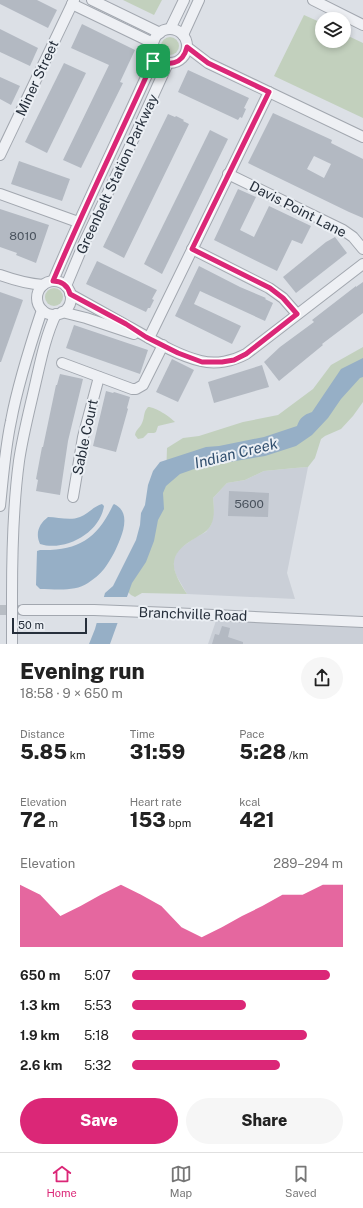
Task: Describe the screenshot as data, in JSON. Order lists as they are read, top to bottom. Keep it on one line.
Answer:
{"streets":{"street":["Miner Street","Greenbelt Station Parkway","Davis Point Lane","Sable Court","Branchville Road"]},"water":["Indian Creek"],"house_numbers":["8010","5600"],"scale_bar":"50 m","page":{"scale":"50 m","heading":["Evening run","18:58 · 9 × 650 m"],"stats":[["Distance","5.85 km"],["Time","31:59"],["Pace","5:28 /km"],["Elevation","72 m"],["Heart rate","153 bpm"],["kcal","421"]],"chart":["Elevation","289–294 m"],"list":[{"name":"650 m","note":"5:07"},{"name":"1.3 km","note":"5:53"},{"name":"1.9 km","note":"5:18"},{"name":"2.6 km","note":"5:32"}],"buttons":["Save","Share"],"tabs":["Home","Map","Saved"]}}
